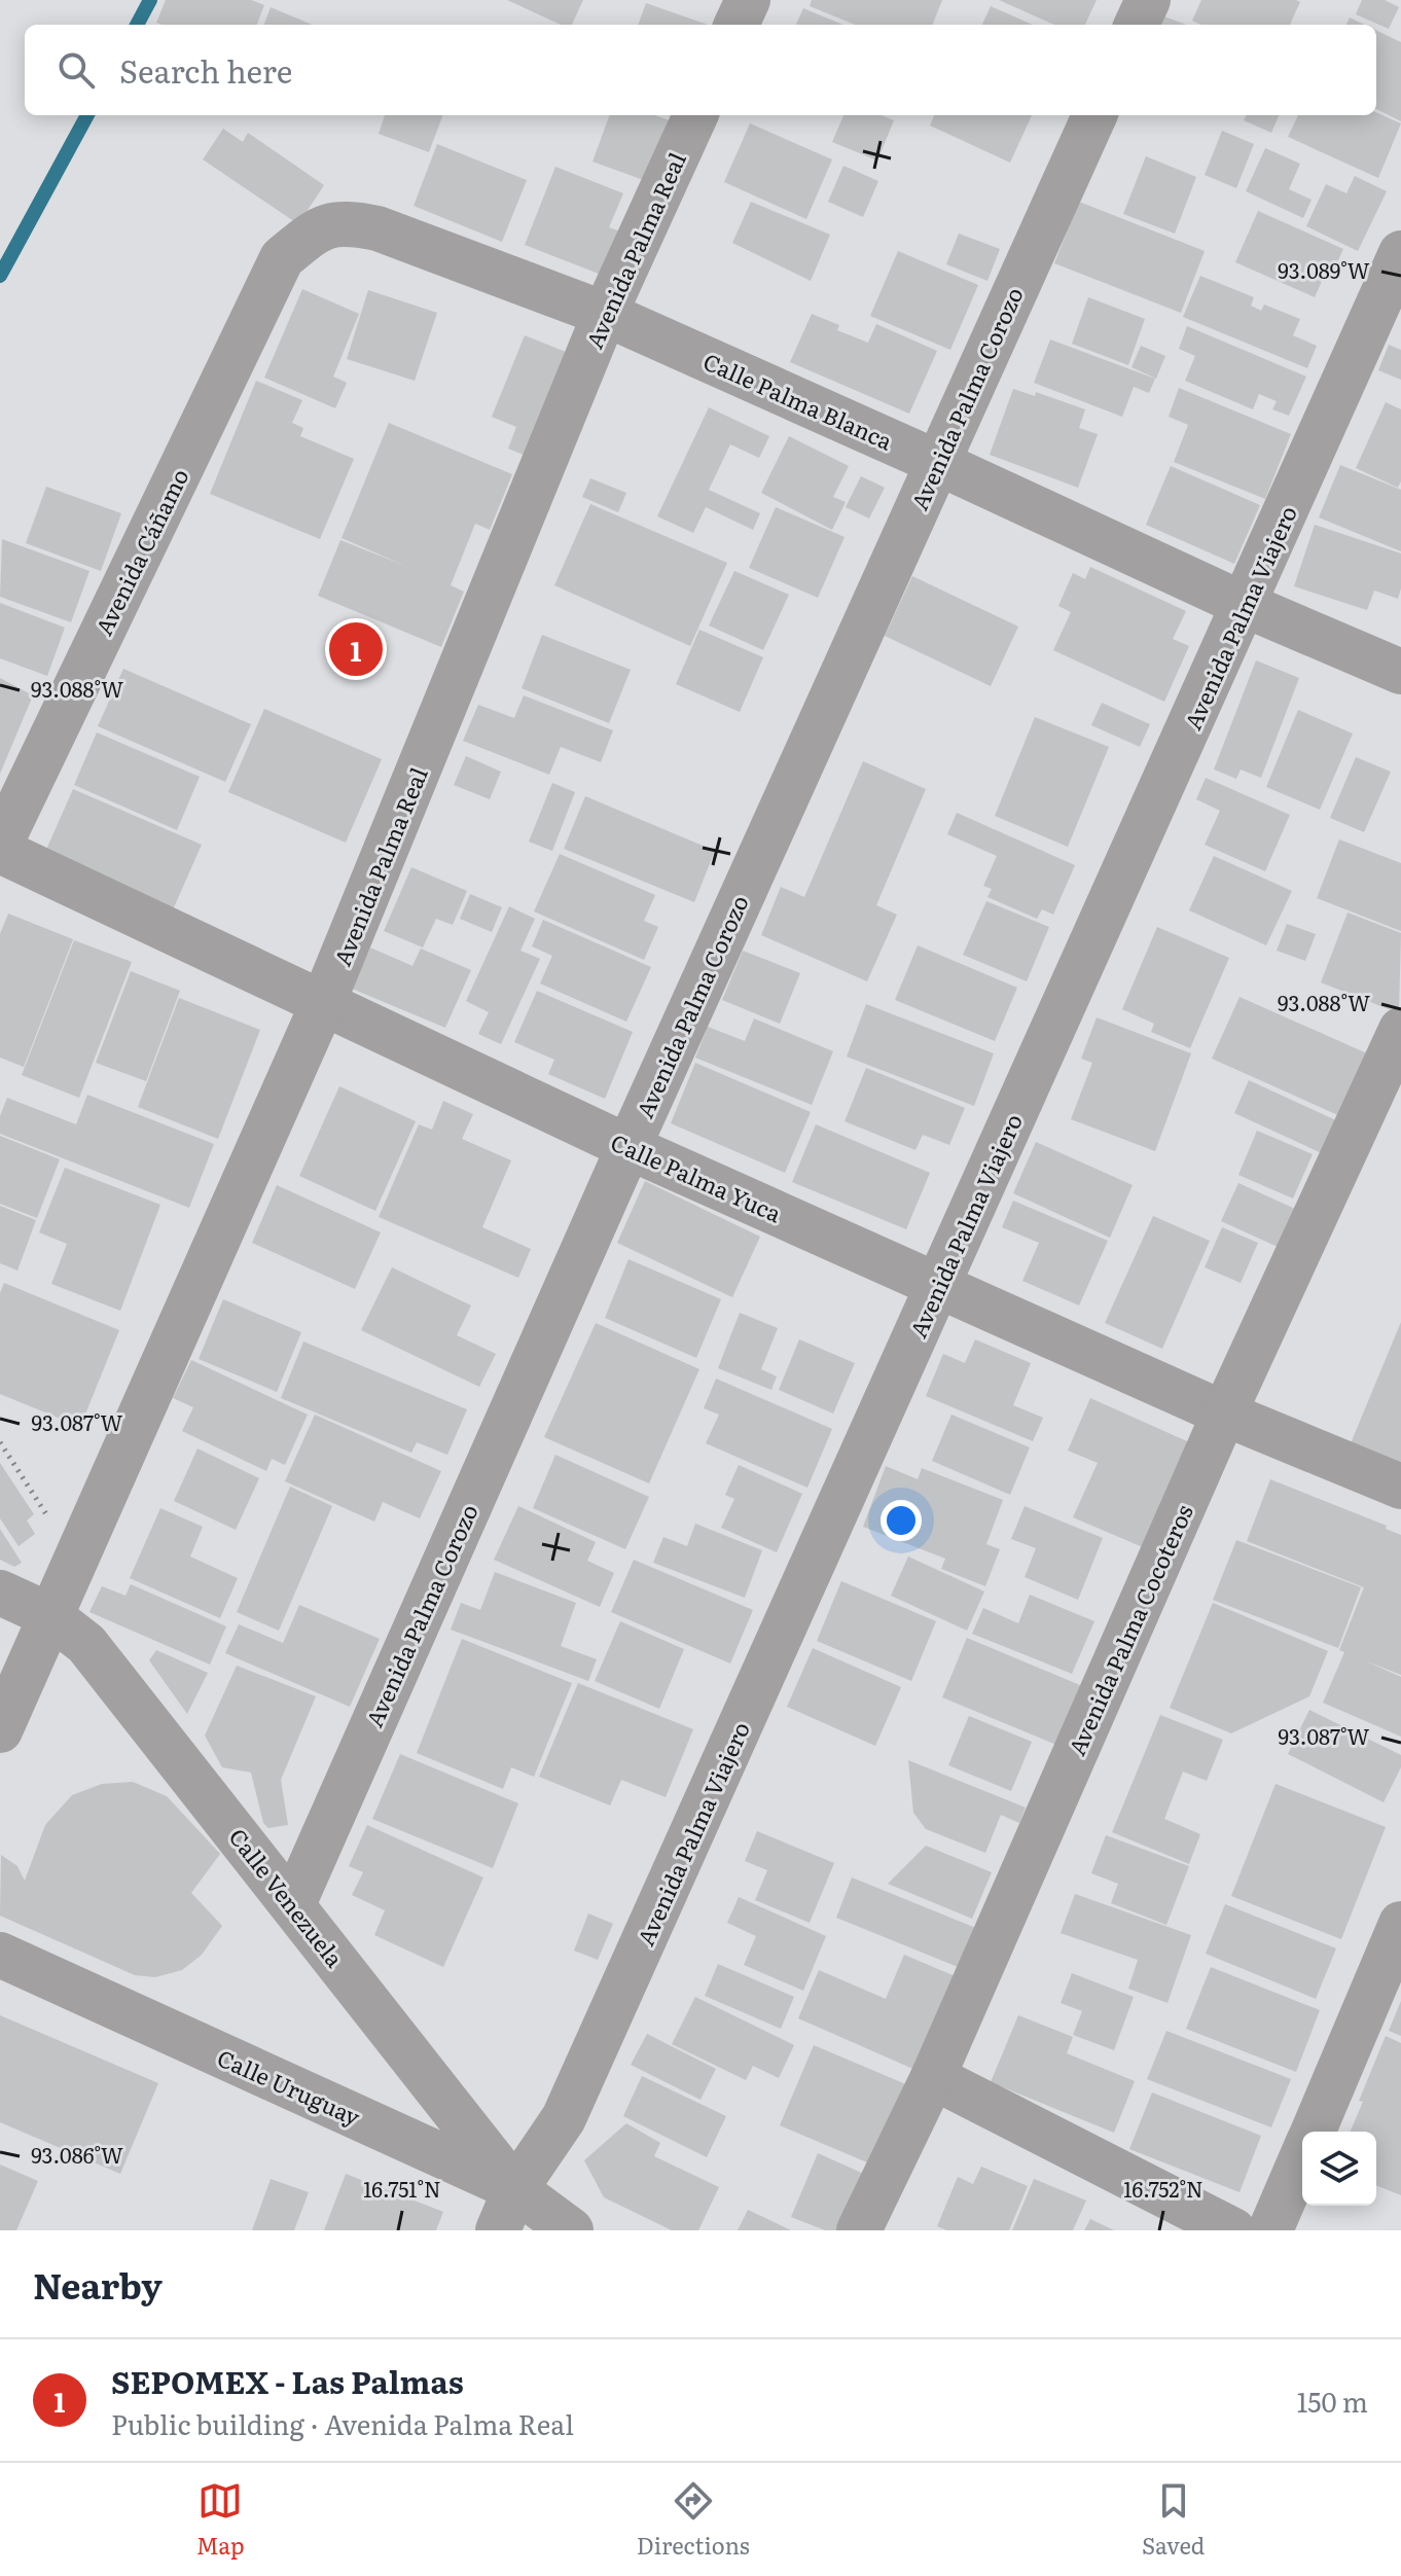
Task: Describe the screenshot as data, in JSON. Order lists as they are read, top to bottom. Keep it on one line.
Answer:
{"streets":{"street":["Avenida Palma Real","Avenida Palma Corozo","Calle Palma Blanca","Avenida Cáñamo","Avenida Palma Viajero","Calle Palma Yuca","Avenida Palma Cocoteros","Calle Venezuela","Calle Uruguay"]},"crossings":[["Avenida Palma Real","Calle Palma Blanca"],["Avenida Palma Real","Calle Palma Yuca"],["Avenida Palma Real","Calle Venezuela"],["Avenida Palma Corozo","Calle Palma Blanca"],["Avenida Palma Corozo","Calle Palma Yuca"],["Avenida Palma Corozo","Calle Venezuela"],["Calle Palma Blanca","Avenida Cáñamo"],["Calle Palma Blanca","Avenida Palma Viajero"],["Avenida Cáñamo","Calle Palma Yuca"],["Avenida Palma Viajero","Calle Palma Yuca"],["Avenida Palma Viajero","Calle Venezuela"],["Avenida Palma Viajero","Calle Uruguay"],["Calle Palma Yuca","Avenida Palma Cocoteros"],["Calle Venezuela","Calle Uruguay"]],"page":{"search":"Search here","pins":"1","heading":"Nearby","list":[{"mark":"1","name":"SEPOMEX - Las Palmas","note":"Public building · Avenida Palma Real","value":"150 m"}],"nav":["Map","Directions","Saved"]},"coordinates":["93.089°W","93.088°W","93.087°W","93.086°W","16.751°N","16.752°N"]}
